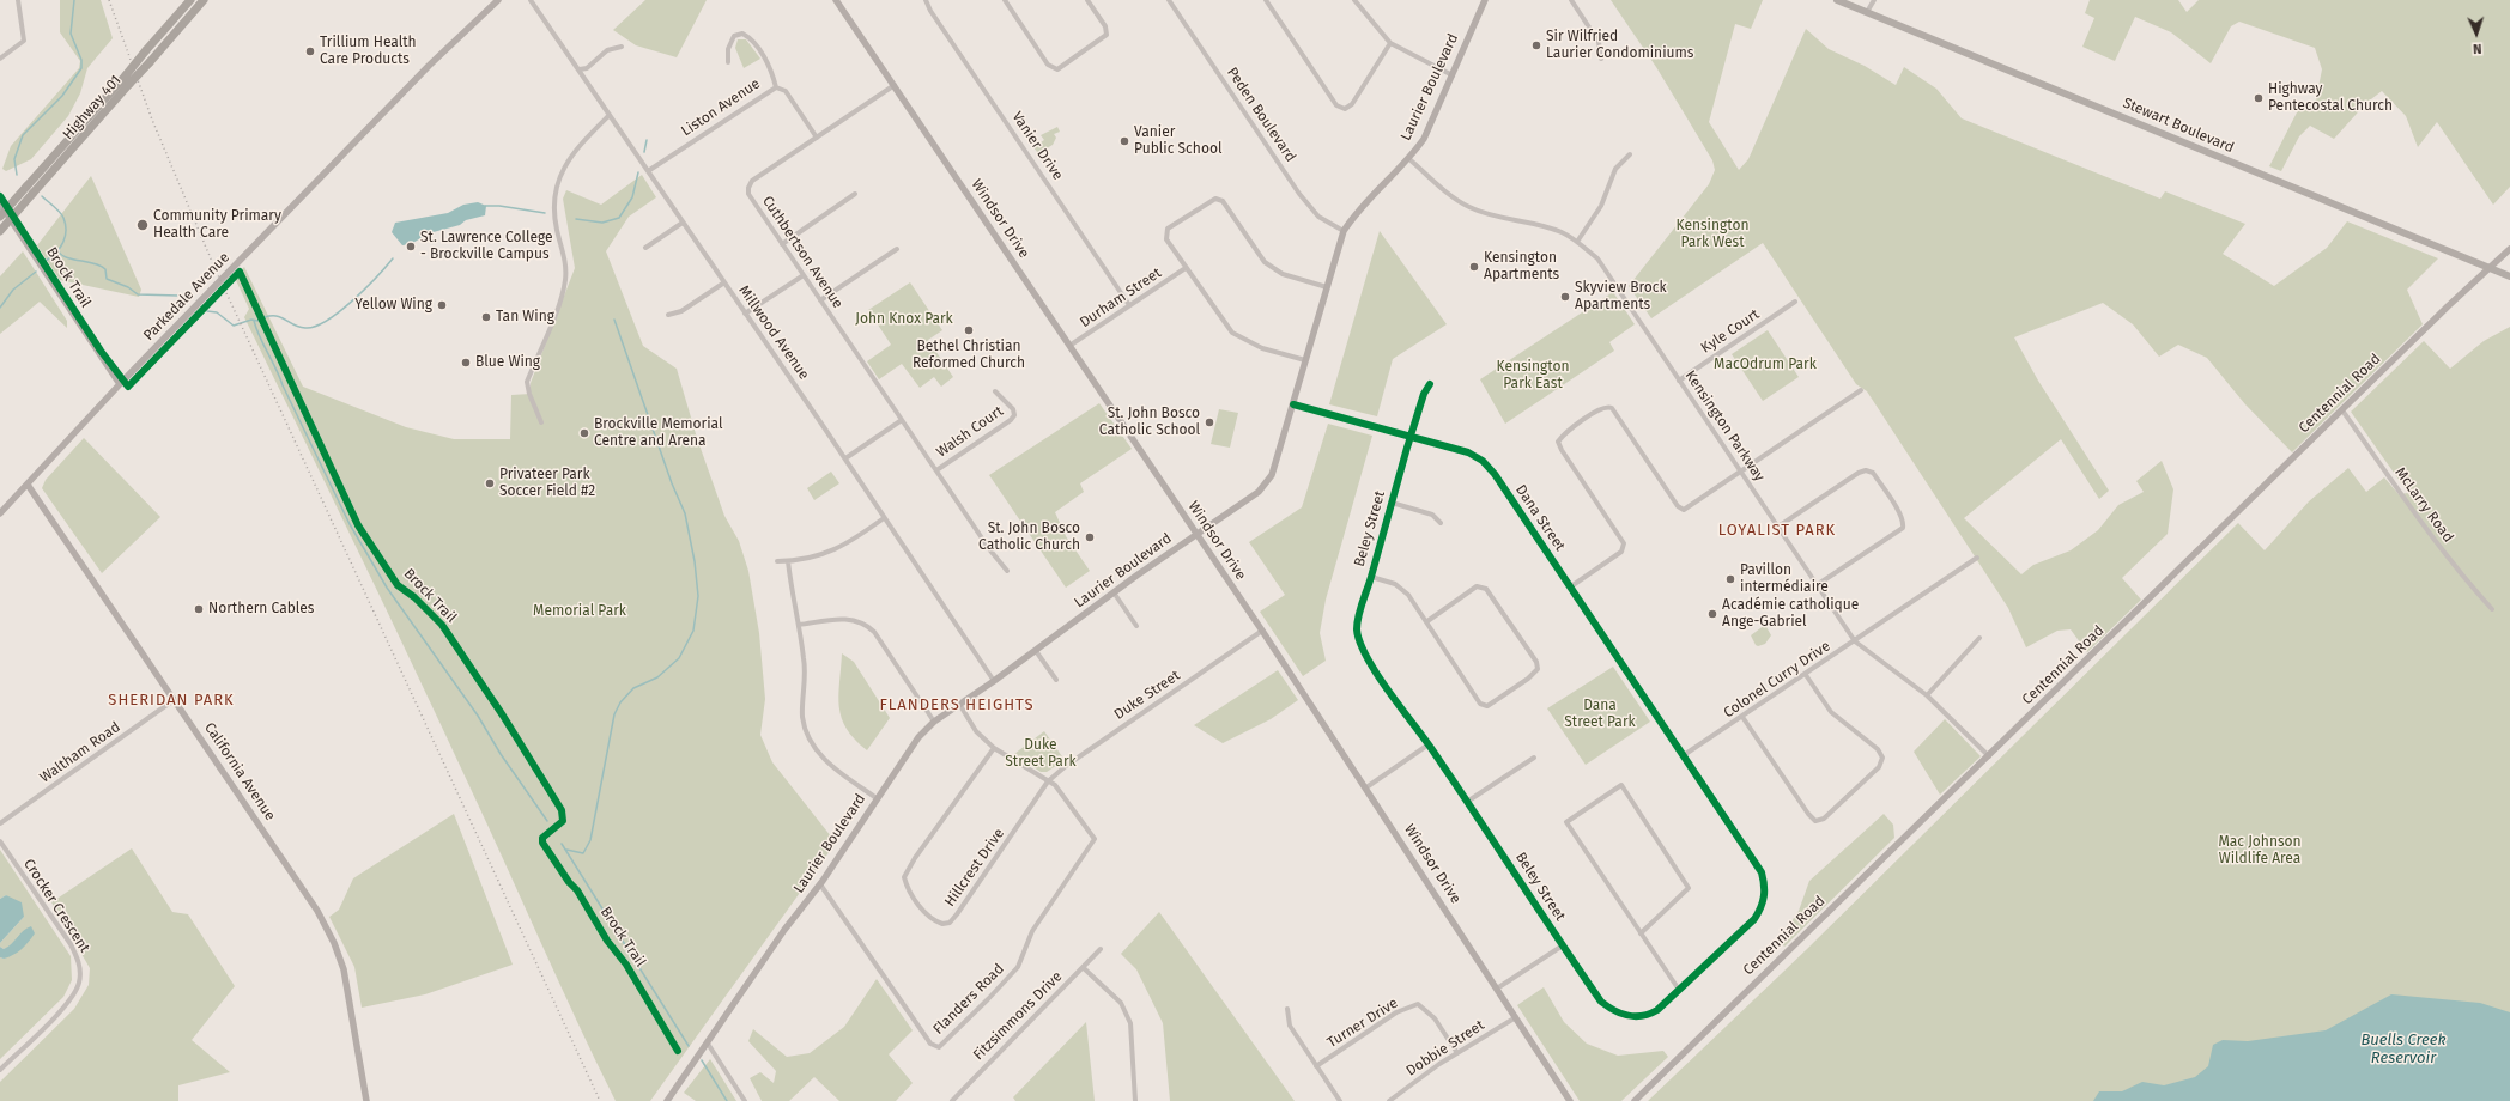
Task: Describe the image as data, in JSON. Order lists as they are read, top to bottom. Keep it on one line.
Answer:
{"streets":{"highway":["Highway 401"],"main road":["Stewart Boulevard"],"street":["Laurier Boulevard","Liston Avenue","Peden Boulevard","Vanier Drive","Windsor Drive","Cuthbertson Avenue","Parkedale Avenue","Durham Street","Kyle Court","Millwood Avenue","Centennial Road","Kensington Parkway","Walsh Court","McLarry Road","Dana Street","Beley Street","Colonel Curry Drive","Duke Street","Waltham Road","California Avenue","Hillcrest Drive","Crocker Crescent","Flanders Road","Fitzsimmons Drive","Turner Drive","Dobbie Street"],"cycle path":["Brock Trail"]},"crossings":[["Laurier Boulevard","Peden Boulevard"],["Laurier Boulevard","Windsor Drive"],["Laurier Boulevard","Millwood Avenue"],["Laurier Boulevard","Kensington Parkway"],["Laurier Boulevard","Dana Street"],["Laurier Boulevard","Flanders Road"],["Liston Avenue","Cuthbertson Avenue"],["Liston Avenue","Millwood Avenue"],["Stewart Boulevard","Centennial Road"],["Vanier Drive","Durham Street"],["Windsor Drive","Cuthbertson Avenue"],["Windsor Drive","Durham Street"],["Windsor Drive","Duke Street"],["Windsor Drive","Dobbie Street"],["Cuthbertson Avenue","Walsh Court"],["Parkedale Avenue","California Avenue"],["Kyle Court","Kensington Parkway"],["Centennial Road","Kensington Parkway"],["Centennial Road","McLarry Road"],["Kensington Parkway","Colonel Curry Drive"],["Dana Street","Beley Street"],["Dana Street","Colonel Curry Drive"],["Beley Street","Colonel Curry Drive"],["Duke Street","Hillcrest Drive"],["Duke Street","Flanders Road"],["Waltham Road","California Avenue"],["Hillcrest Drive","Flanders Road"],["Turner Drive","Dobbie Street"]],"districts":["LOYALIST PARK","SHERIDAN PARK","FLANDERS HEIGHTS"],"water":["Buells Creek Reservoir"],"parks":["Kensington Park West","John Knox Park","MacOdrum Park","Kensington Park East","Memorial Park","Dana Street Park","Duke Street Park","Mac Johnson Wildlife Area"],"places":["Sir Wilfried Laurier Condominiums","Trillium Health Care Products","Highway Pentecostal Church","Vanier Public School","Community Primary Health Care","St. Lawrence College - Brockville Campus","Kensington Apartments","Skyview Brock Apartments","Yellow Wing","Tan Wing","Bethel Christian Reformed Church","Blue Wing","St. John Bosco Catholic School","Brockville Memorial Centre and Arena","Privateer Park Soccer Field #2","St. John Bosco Catholic Church","Pavillon intermédiaire","Northern Cables","Académie catholique Ange-Gabriel"],"north":"bottom"}
